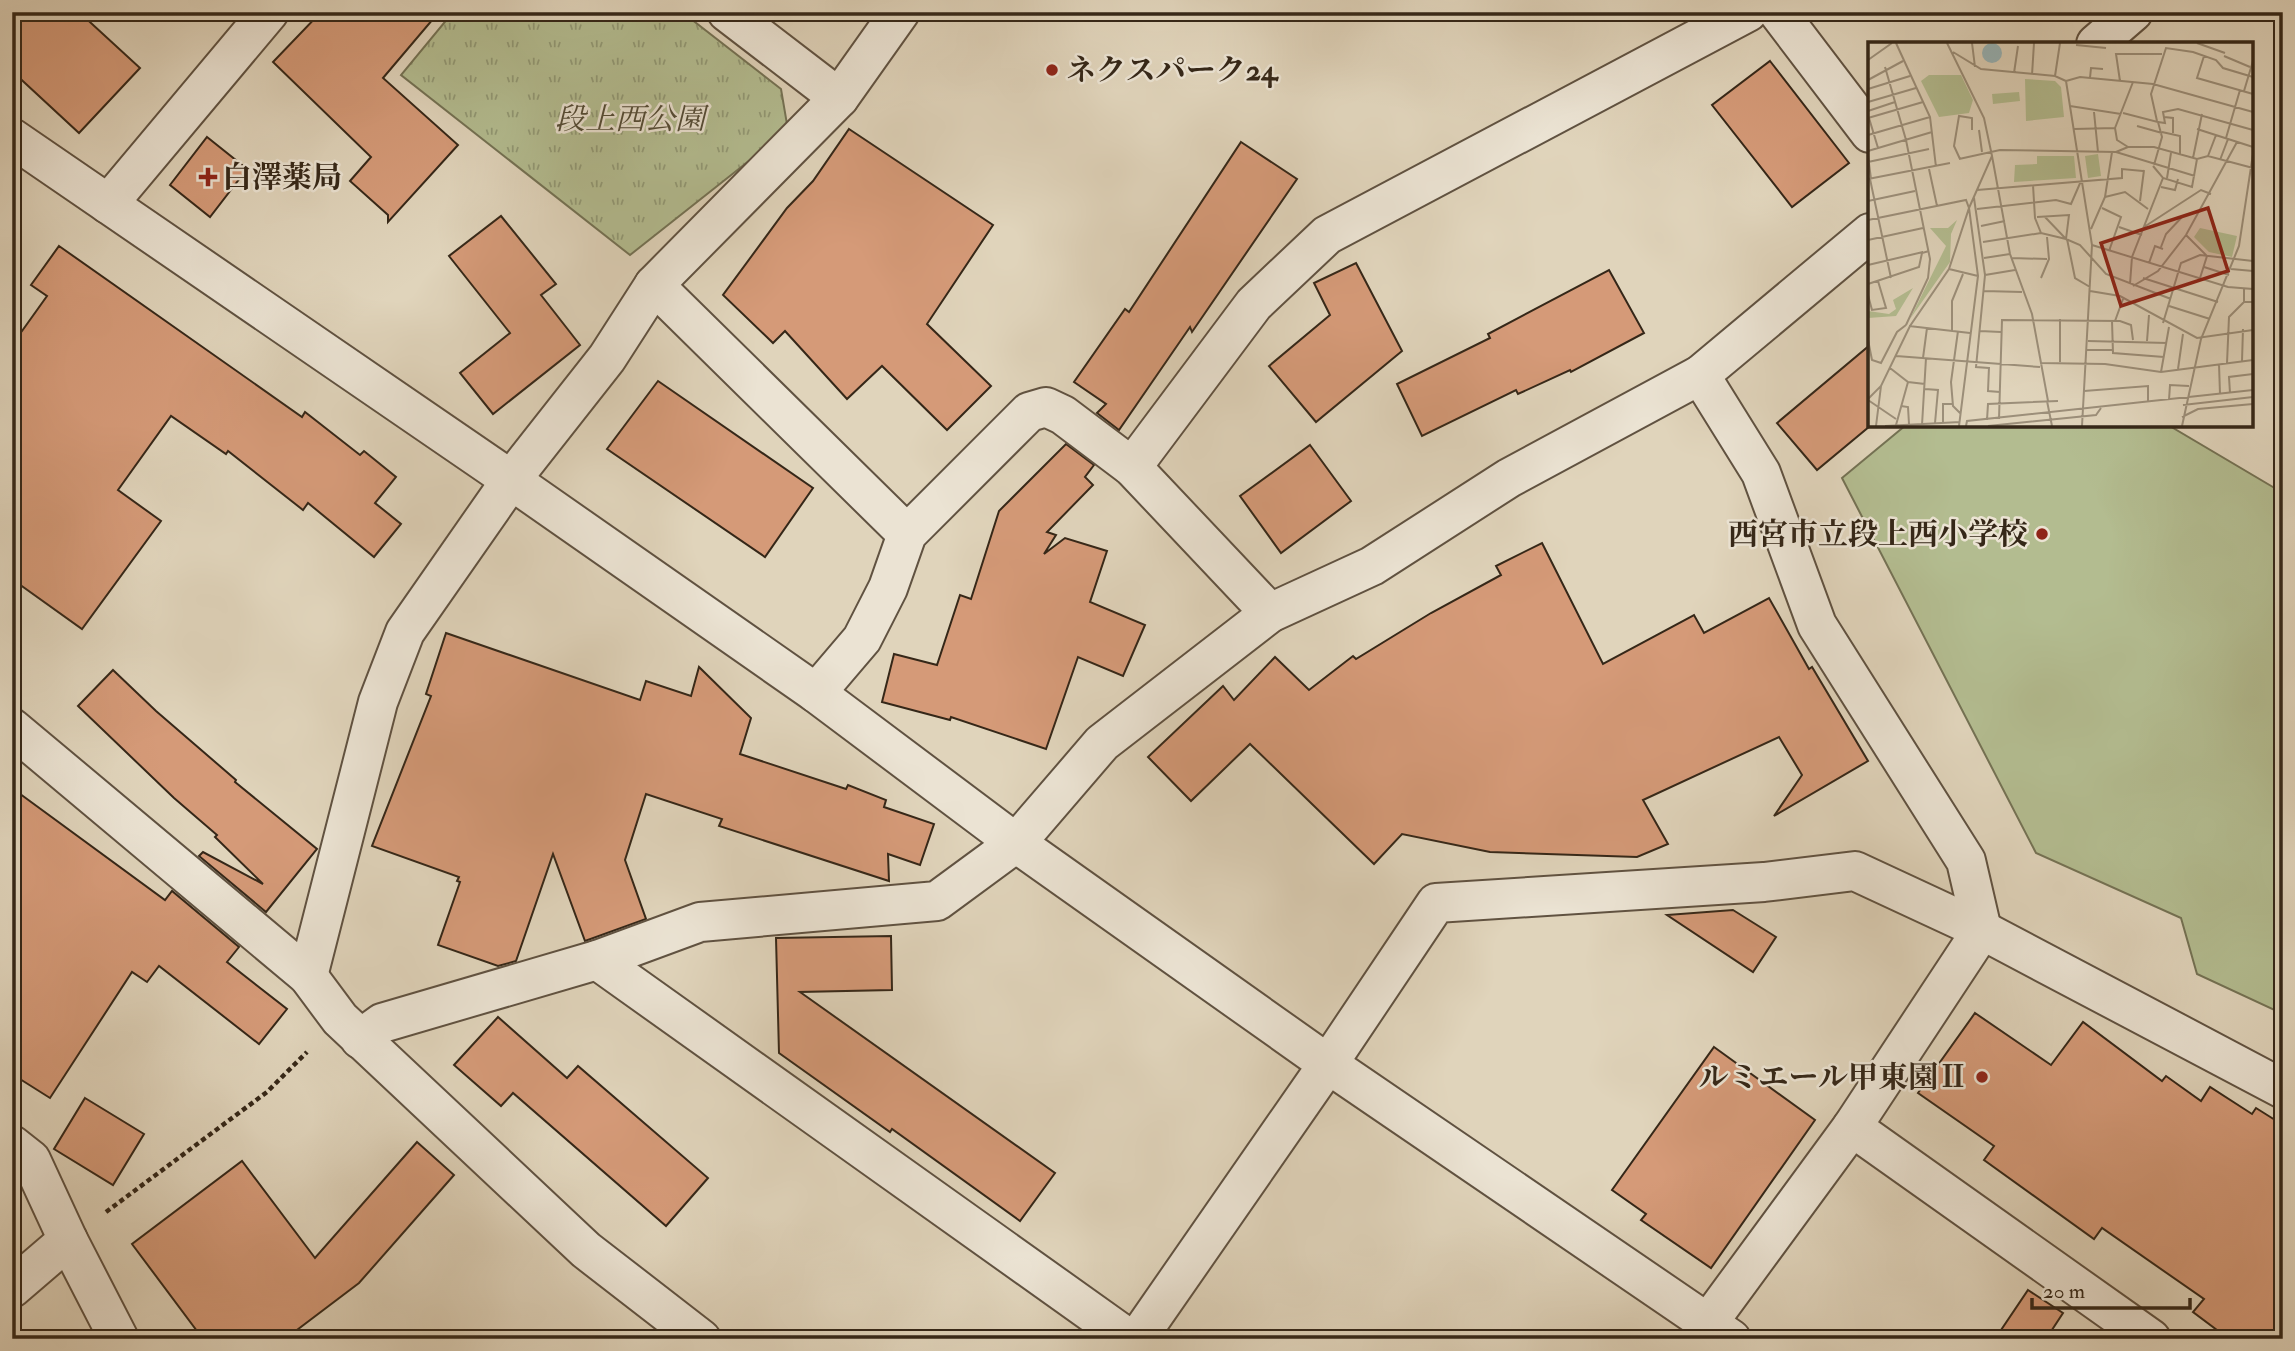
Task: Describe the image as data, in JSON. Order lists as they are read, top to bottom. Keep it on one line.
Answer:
{"parks":["段上西公園"],"places":{"other":["ネクスパーク24","西宮市立段上西小学校","ルミエール甲東園Ⅱ"],"health":["白澤薬局"]},"scale_bar":"20 m"}
